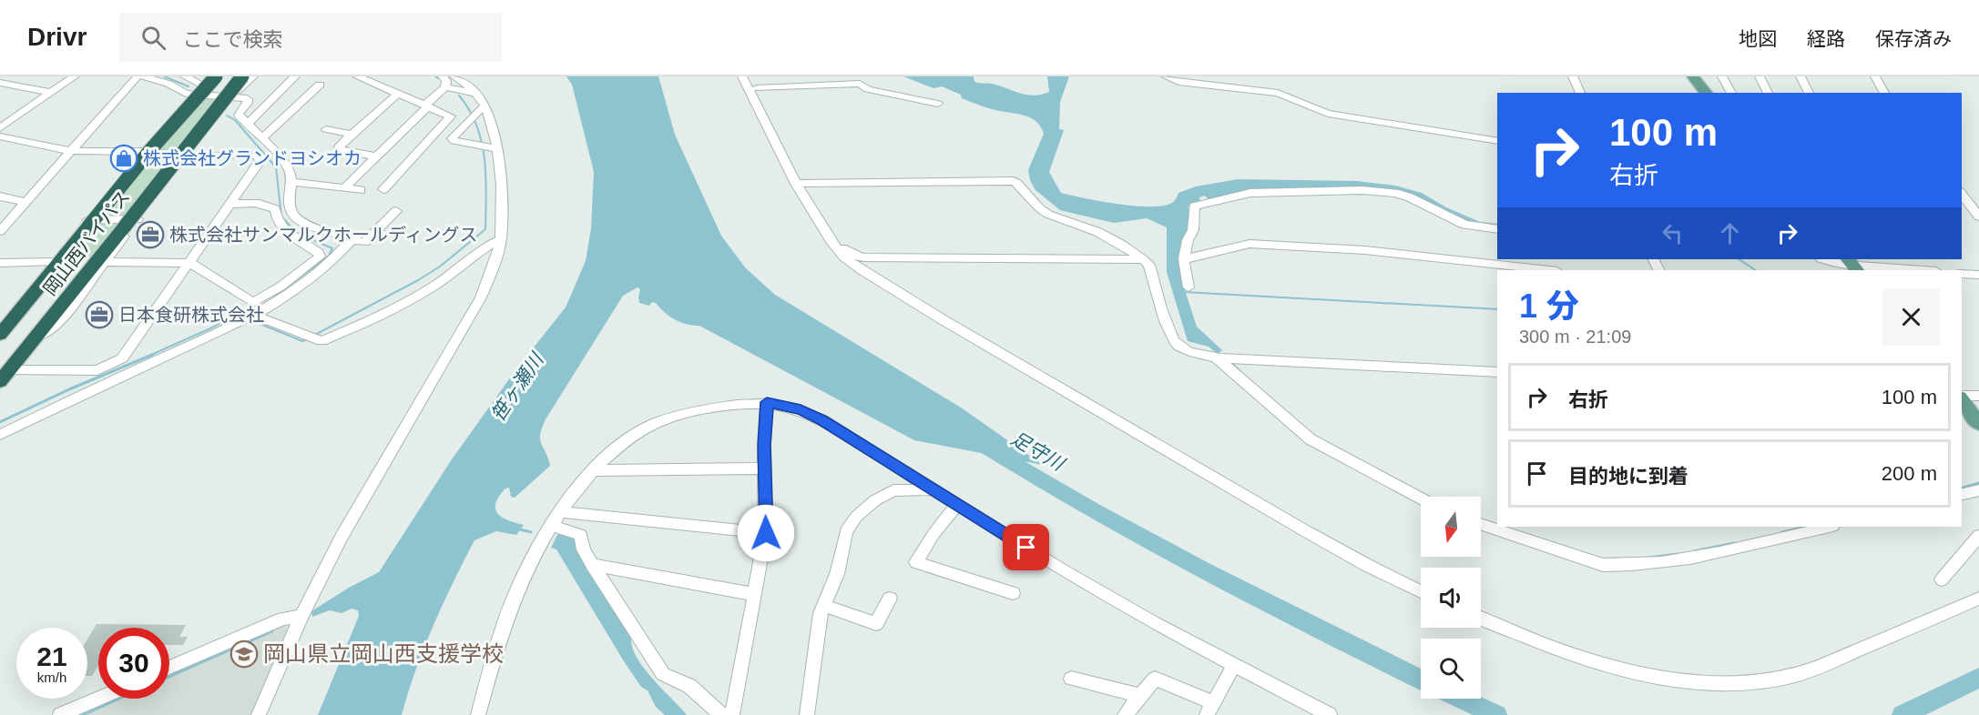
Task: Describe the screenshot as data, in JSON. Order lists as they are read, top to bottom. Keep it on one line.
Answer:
{"streets":{"highway":["岡山西バイパス"]},"water":["笹ヶ瀬川","足守川"],"places":{"shop":["株式会社グランドヨシオカ"],"office":["株式会社サンマルクホールディングス","日本食研株式会社"],"school or university":["岡山県立岡山西支援学校"]},"north":"bottom","page":{"header":"Drivr","search":"ここで検索","nav":["地図","経路","保存済み"],"turn":["100 m","右折"],"heading":["1 分","300 m · 21:09"],"list":[{"name":"右折","value":"100 m"},{"name":"目的地に到着","value":"200 m"}],"speed":"21 km/h","limit":"30"}}
